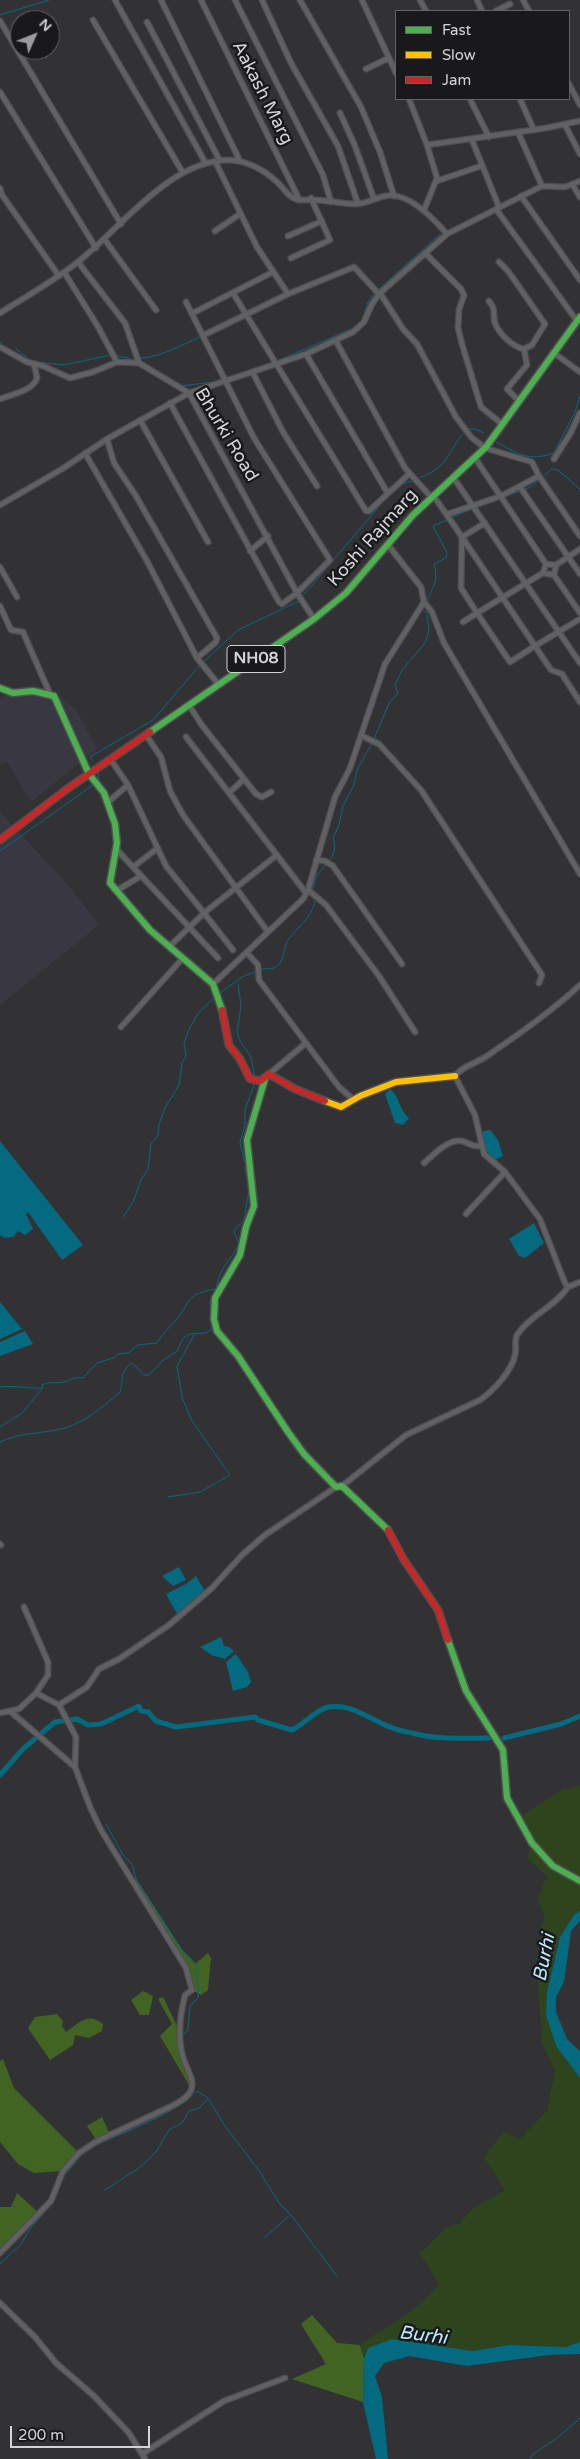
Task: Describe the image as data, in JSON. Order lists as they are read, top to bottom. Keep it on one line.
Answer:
{"streets":{"street":["Aakash Marg","Bhurki Road","Koshi Rajmarg","NH08"]},"crossings":[["Bhurki Road","Koshi Rajmarg"]],"water":["Burhi"],"legend":["Fast","Slow","Jam"],"scale_bar":"200 m","north":"top right"}
